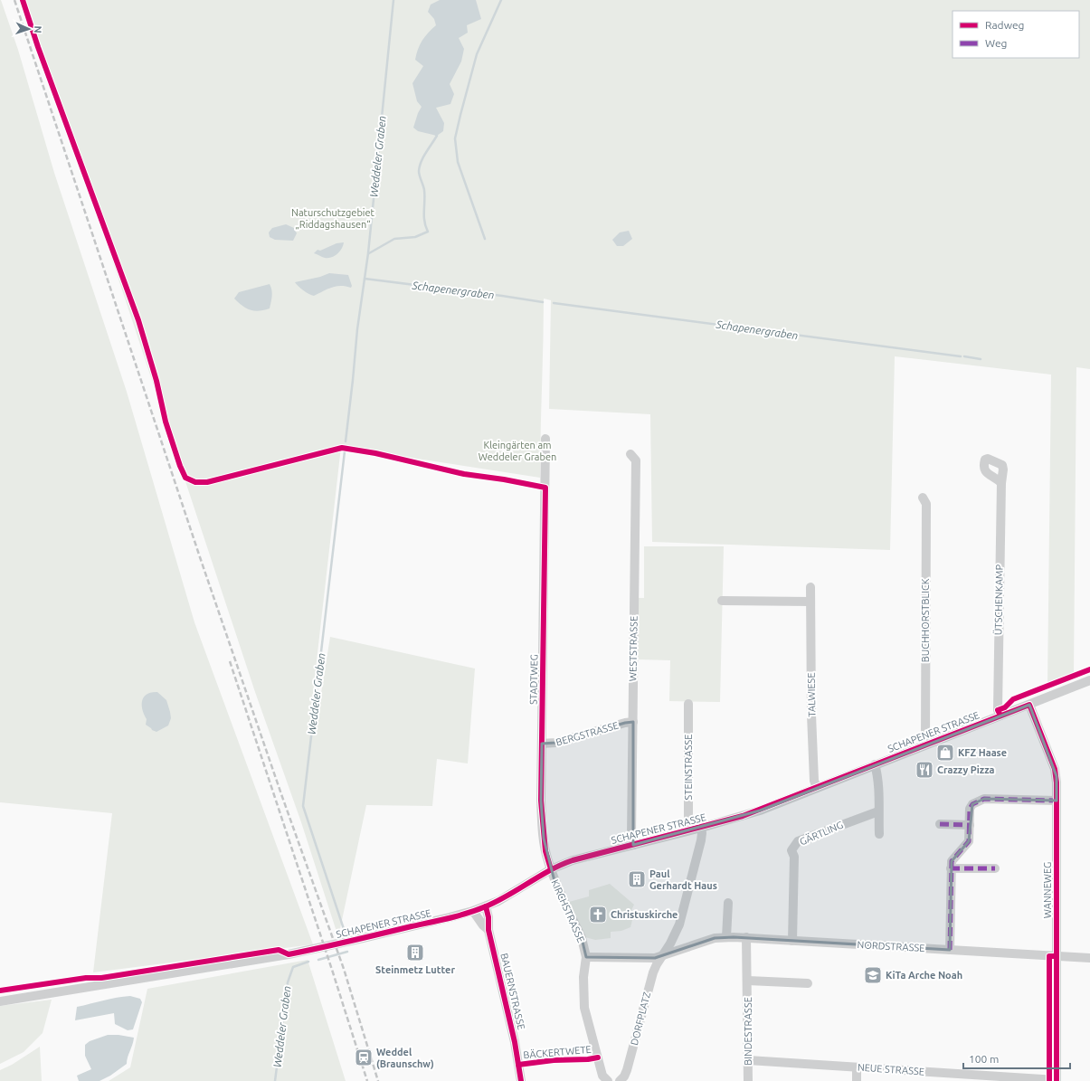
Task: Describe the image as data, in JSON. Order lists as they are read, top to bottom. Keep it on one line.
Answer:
{"streets":{"street":["ÜTSCHENKAMP","BUCHHORSTBLICK","WESTSTRASSE","STADTWEG","TALWIESE","SCHAPENER STRASSE","BERGSTRASSE","STEINSTRASSE","GÄRTLING","WANNEWEG","KIRCHSTRASSE","NORDSTRASSE","BAUERNSTRASSE","DORFPLATZ","BINDESTRASSE","NEUE STRASSE"],"cycle path":["BÄCKERTWETE"]},"crossings":[["ÜTSCHENKAMP","SCHAPENER STRASSE"],["BUCHHORSTBLICK","SCHAPENER STRASSE"],["WESTSTRASSE","SCHAPENER STRASSE"],["WESTSTRASSE","BERGSTRASSE"],["STADTWEG","SCHAPENER STRASSE"],["STADTWEG","BERGSTRASSE"],["STADTWEG","KIRCHSTRASSE"],["TALWIESE","SCHAPENER STRASSE"],["SCHAPENER STRASSE","STEINSTRASSE"],["SCHAPENER STRASSE","WANNEWEG"],["SCHAPENER STRASSE","KIRCHSTRASSE"],["SCHAPENER STRASSE","BAUERNSTRASSE"],["GÄRTLING","NORDSTRASSE"],["WANNEWEG","NORDSTRASSE"],["WANNEWEG","NEUE STRASSE"],["NORDSTRASSE","DORFPLATZ"],["NORDSTRASSE","BINDESTRASSE"],["BINDESTRASSE","NEUE STRASSE"]],"water":["Weddeler Graben","Schapenergraben"],"parks":["Naturschutzgebiet „Riddagshausen“","Kleingärten am Weddeler Graben"],"places":{"shop":["KFZ Haase"],"restaurant":["Crazzy Pizza"],"building":["Paul Gerhardt Haus","Steinmetz Lutter"],"church":["Christuskirche"],"school or university":["KiTa Arche Noah"],"station":["Weddel (Braunschw)"]},"legend":["Radweg","Weg"],"scale_bar":"100 m","north":"right"}
